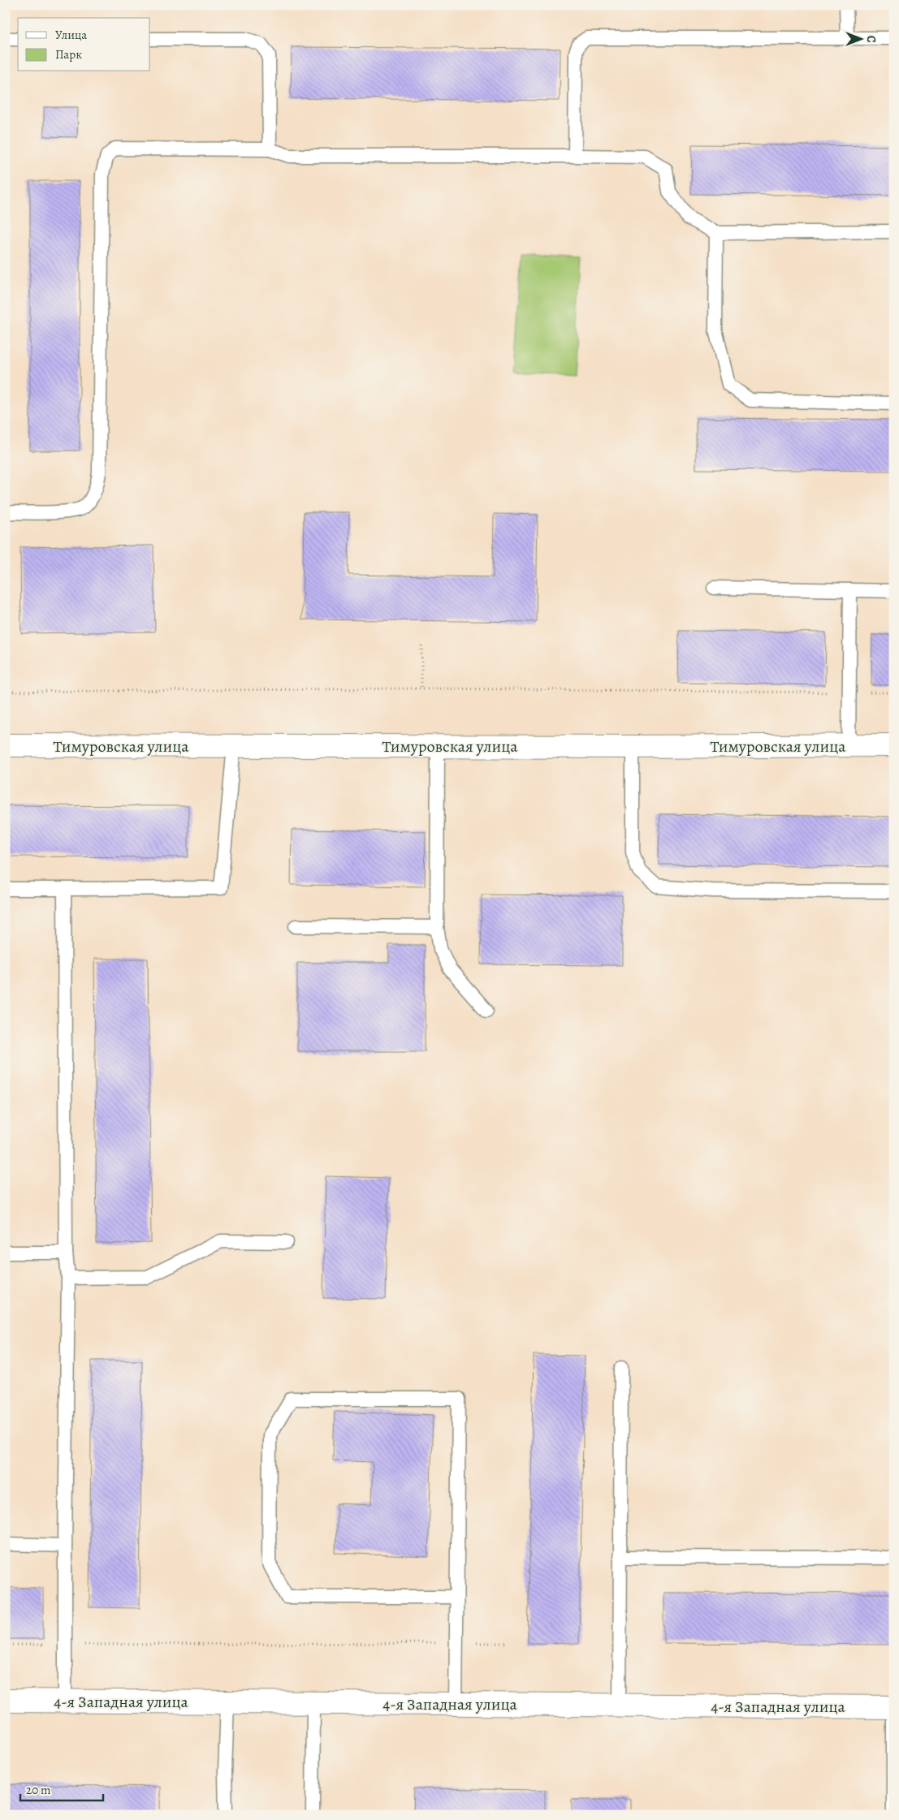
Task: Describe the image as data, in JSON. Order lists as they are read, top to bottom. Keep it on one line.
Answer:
{"streets":{"street":["Тимуровская улица","4-я Западная улица"]},"legend":["Улица","Парк"],"scale_bar":"20 m","north":"right"}
